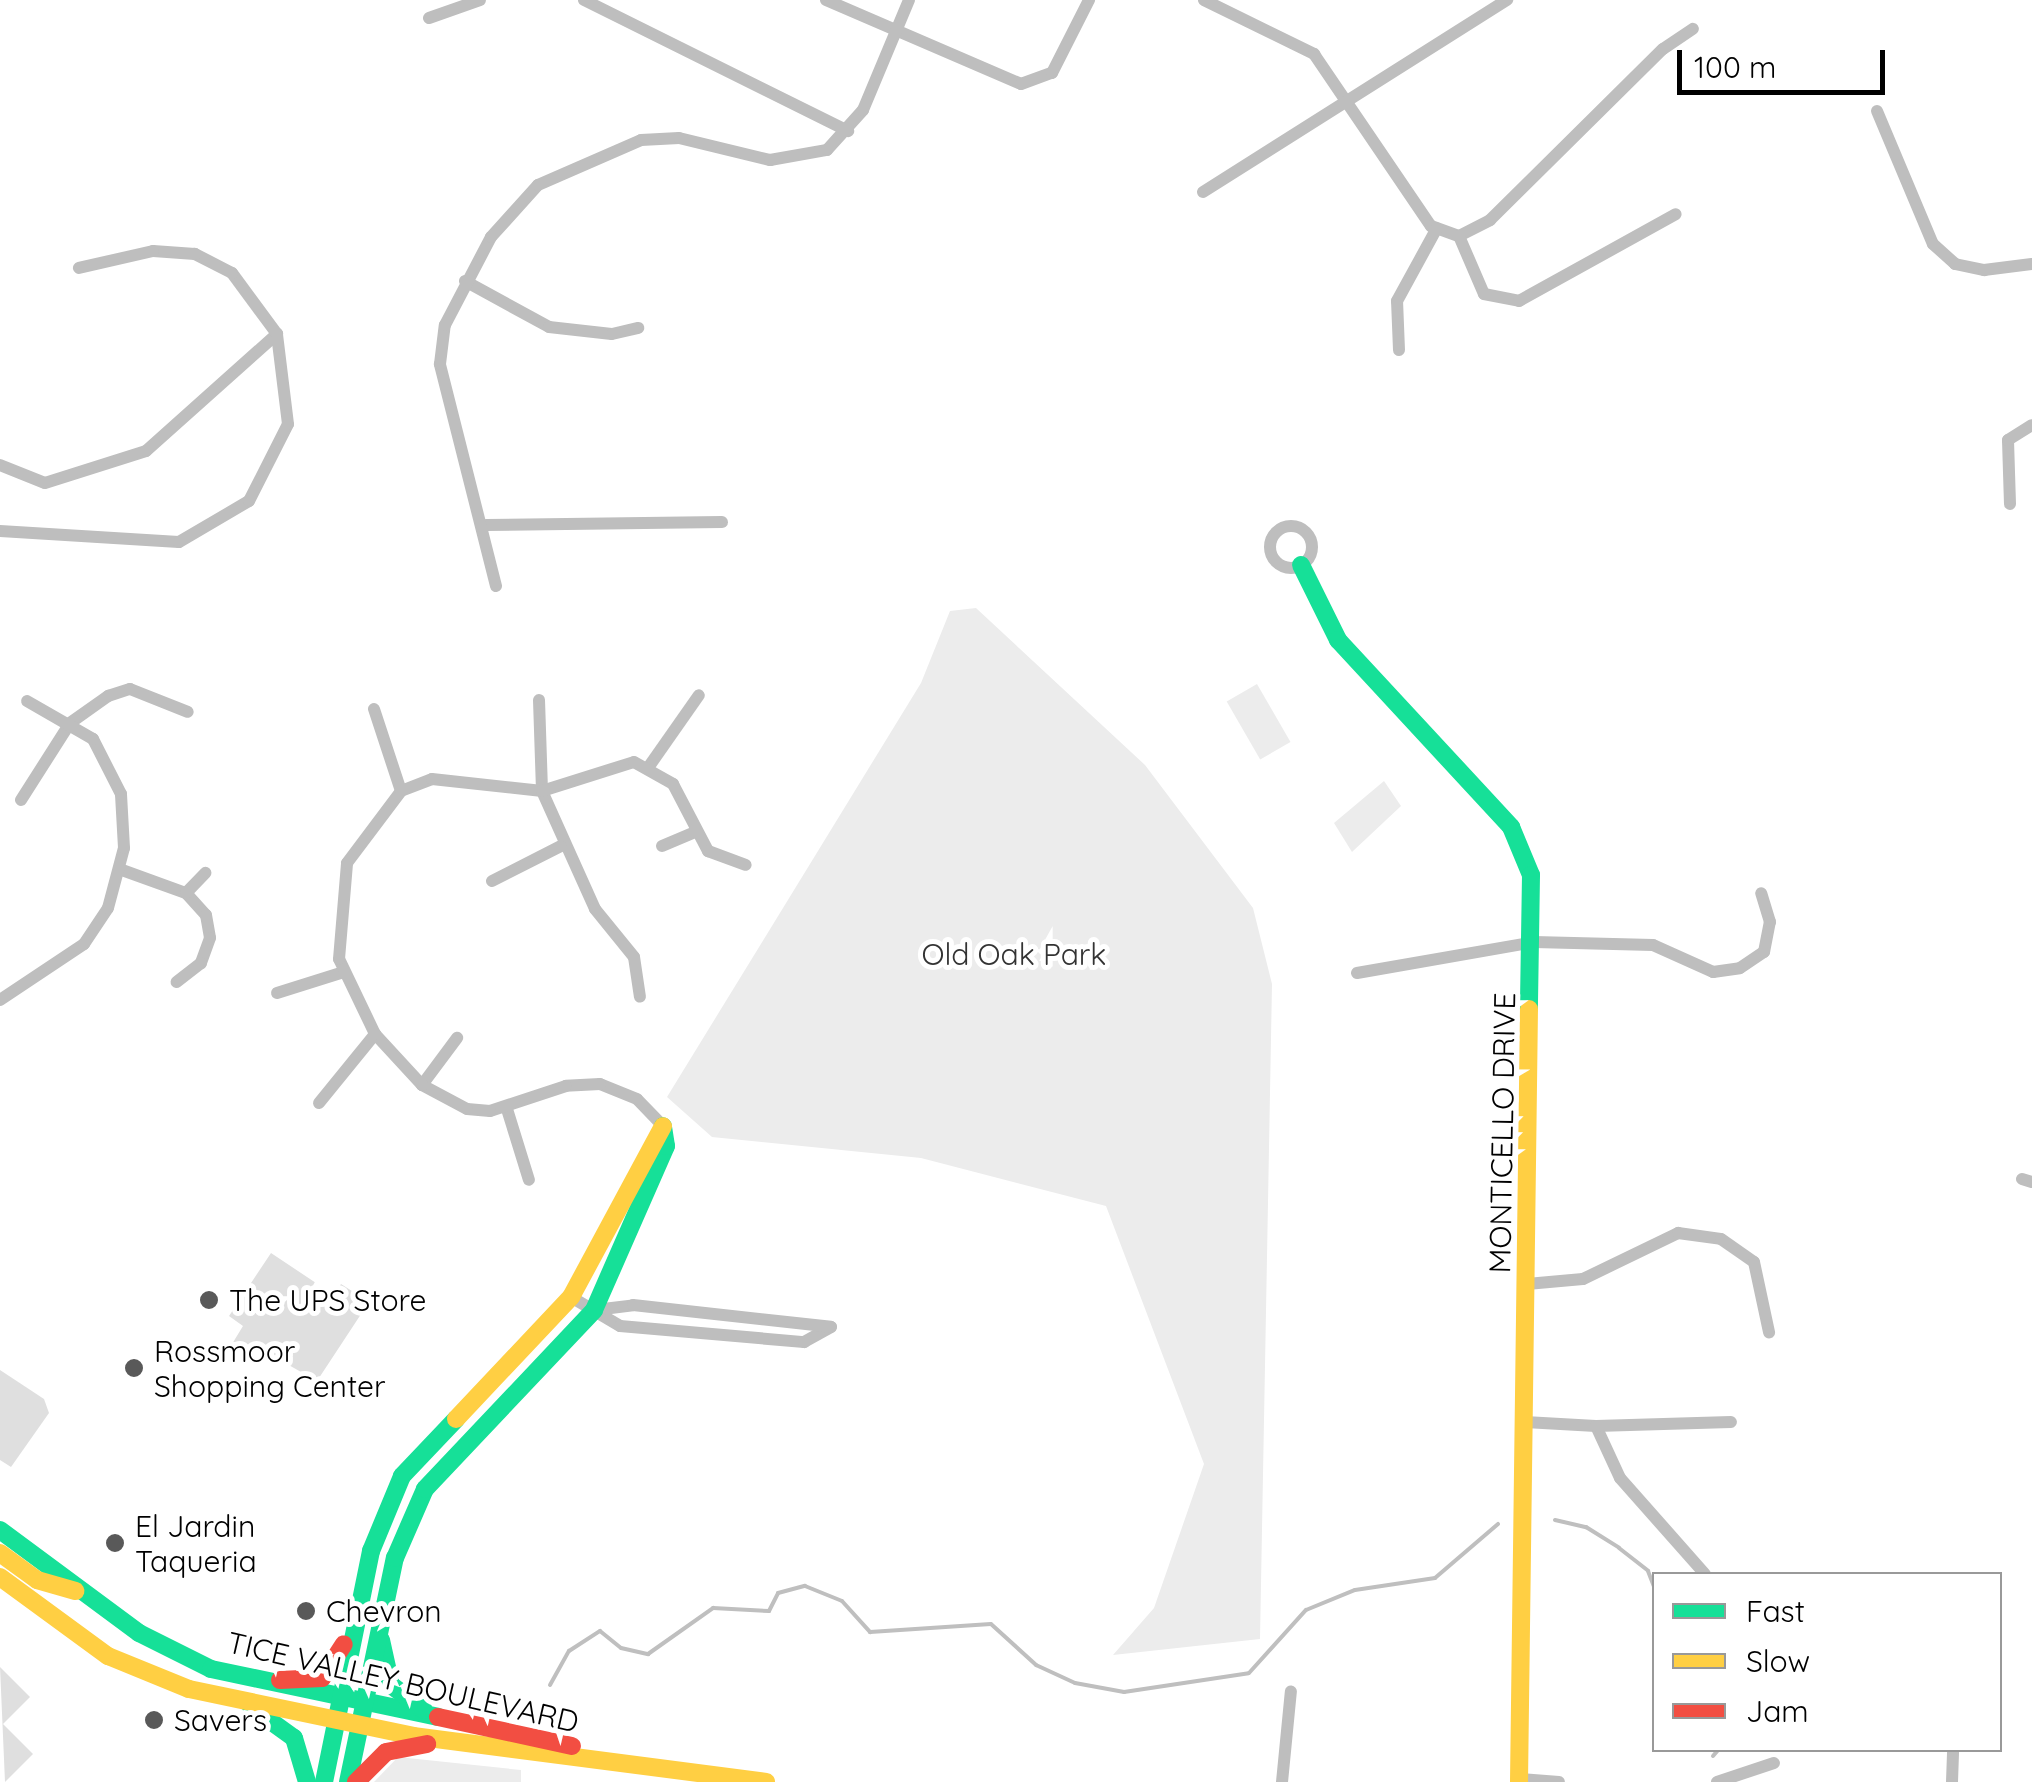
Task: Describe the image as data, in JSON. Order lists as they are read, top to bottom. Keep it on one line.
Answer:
{"streets":{"street":["MONTICELLO DRIVE","TICE VALLEY BOULEVARD"]},"parks":["Old Oak Park"],"places":["The UPS Store","Rossmoor Shopping Center","El Jardin Taqueria","Chevron","Savers"],"legend":["Fast","Slow","Jam"],"scale_bar":"100 m"}
